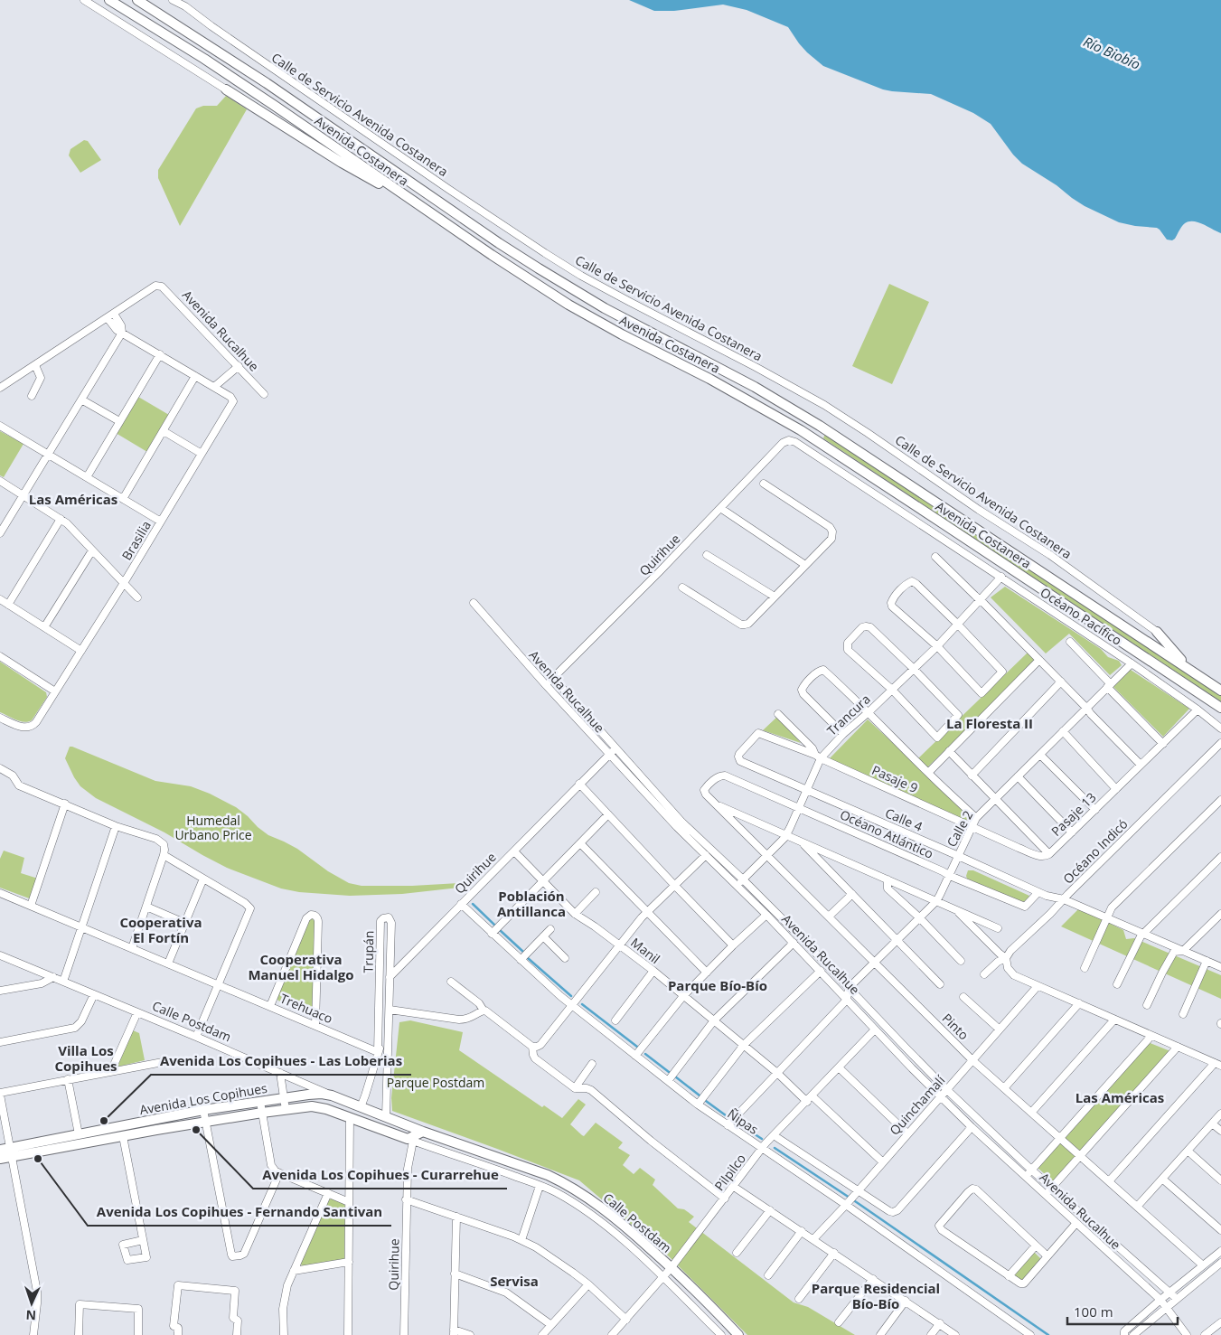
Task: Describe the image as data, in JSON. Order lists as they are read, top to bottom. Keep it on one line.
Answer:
{"streets":{"main road":["Avenida Costanera","Calle Postdam","Avenida Los Copihues"],"street":["Calle de Servicio Avenida Costanera","Avenida Rucalhue","Brasilia","Quirihue","Océano Pacífico","Trancura","Pasaje 9","Pasaje 13","Calle 4","Calle 2","Océano Atlántico","Océano Indicó","Manil","Trupán","Trehuaco","Pinto","Quinchamalí","Ñipas","Pilpilco"]},"crossings":[["Avenida Rucalhue","Quirihue"],["Avenida Rucalhue","Trancura"],["Avenida Rucalhue","Calle 2"],["Avenida Rucalhue","Quinchamalí"],["Avenida Rucalhue","Ñipas"],["Avenida Rucalhue","Pilpilco"],["Quirihue","Océano Pacífico"],["Quirihue","Manil"],["Quirihue","Trupán"],["Quirihue","Calle Postdam"],["Quirihue","Ñipas"],["Océano Pacífico","Trancura"],["Océano Pacífico","Pasaje 13"],["Océano Pacífico","Calle 2"],["Trancura","Pasaje 9"],["Trancura","Calle 4"],["Trancura","Océano Atlántico"],["Trancura","Pinto"],["Pasaje 9","Pasaje 13"],["Pasaje 9","Calle 4"],["Pasaje 9","Calle 2"],["Pasaje 13","Calle 2"],["Calle 4","Calle 2"],["Calle 4","Océano Atlántico"],["Calle 4","Océano Indicó"],["Calle 2","Océano Atlántico"],["Calle 2","Pinto"],["Océano Atlántico","Pinto"],["Manil","Quinchamalí"],["Manil","Pilpilco"],["Trupán","Trehuaco"],["Trupán","Calle Postdam"],["Calle Postdam","Avenida Los Copihues"],["Calle Postdam","Pilpilco"],["Pinto","Quinchamalí"],["Quinchamalí","Ñipas"],["Ñipas","Pilpilco"]],"districts":["Las Américas","La Floresta II","Población Antillanca","Cooperativa El Fortín","Cooperativa Manuel Hidalgo","Parque Bío-Bío","Villa Los Copihues","Las Américas","Servisa","Parque Residencial Bío-Bío"],"water":["Río Biobío"],"parks":["Humedal Urbano Price","Parque Postdam"],"places":["Avenida Los Copihues - Las Loberias","Avenida Los Copihues - Curarrehue","Avenida Los Copihues - Fernando Santivan"],"scale_bar":"100 m","north":"bottom"}
